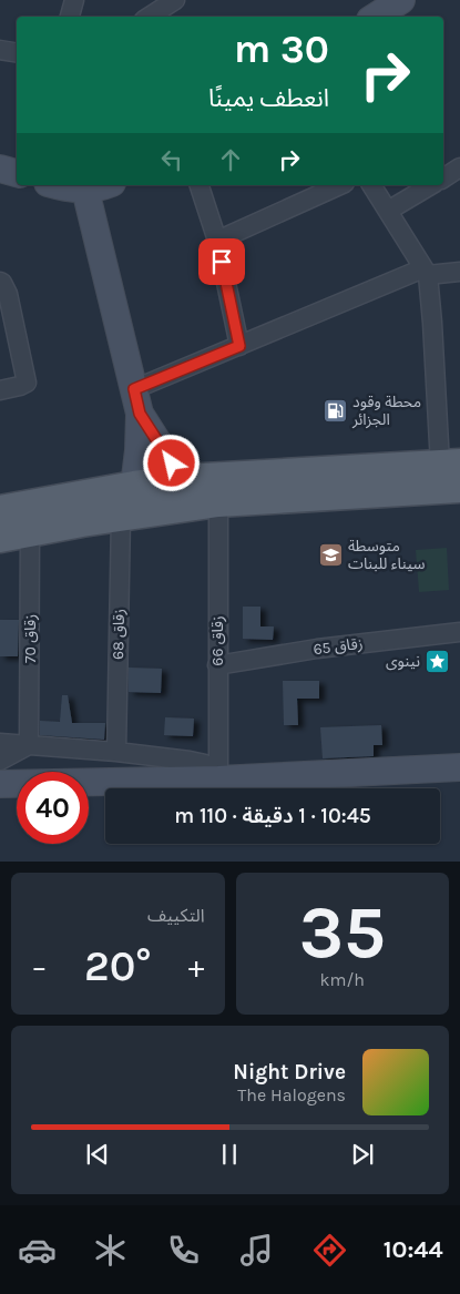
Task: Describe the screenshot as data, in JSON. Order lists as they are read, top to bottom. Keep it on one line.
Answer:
{"streets":{"street":["زقاق 68","زقاق 70","زقاق 66","زقاق 65"]},"crossings":[["زقاق 66","زقاق 65"]],"places":{"fuel station":["محطة وقود الجزائر"],"school or university":["متوسطة سيناء للبنات"],"place":["نينوى"]},"page":{"turn":["30 m","انعطف يمينًا"],"limit":"40","trip":"10:45 · 1 دقيقة · 110 m","tile":[["35","km/h"],"التكييف"],"heat":["−","20°","+"],"song":["Night Drive","The Halogens"],"tabs":"10:44"}}
